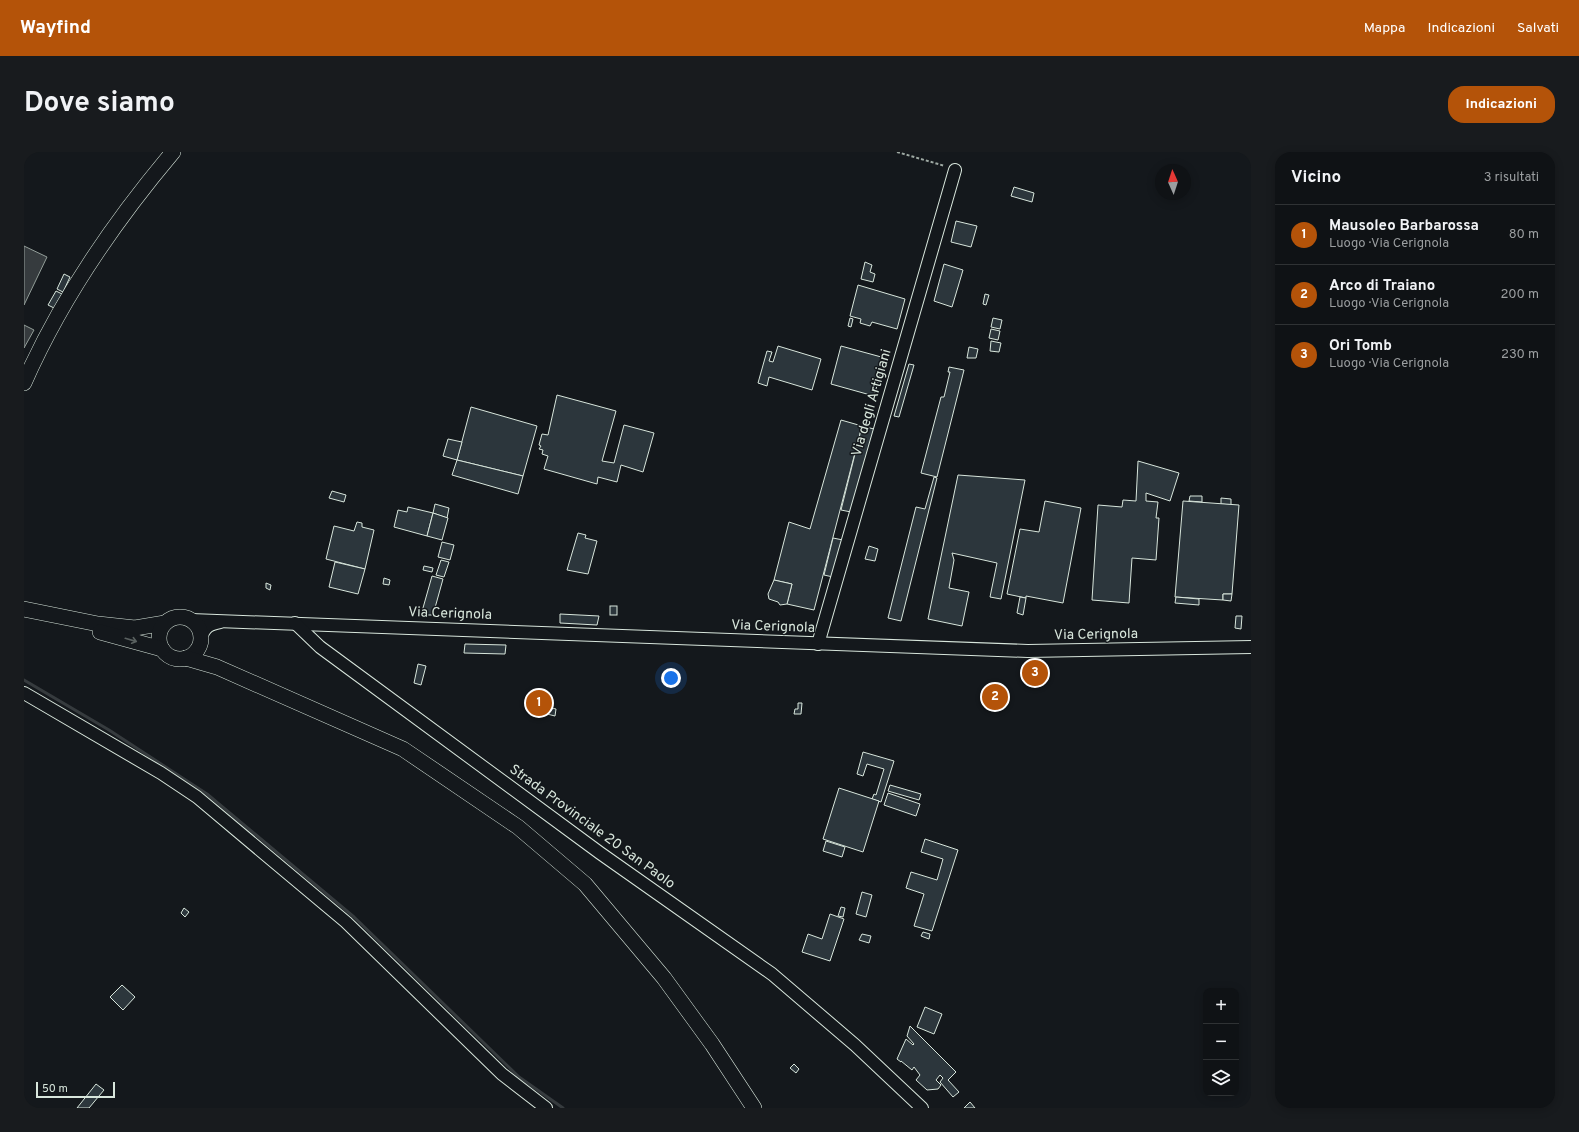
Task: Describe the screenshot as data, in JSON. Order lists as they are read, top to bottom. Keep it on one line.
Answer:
{"streets":{"street":["Via degli Artigiani","Via Cerignola","Strada Provinciale 20 San Paolo"]},"crossings":[["Via degli Artigiani","Via Cerignola"],["Via Cerignola","Strada Provinciale 20 San Paolo"]],"scale_bar":"50 m","north":"top","page":{"header":"Wayfind","nav":["Mappa","Indicazioni","Salvati"],"title":"Dove siamo","buttons":"Indicazioni","heading":["Vicino","3 risultati"],"list":[{"mark":"1","name":"Mausoleo Barbarossa","note":"Luogo · Via Cerignola","value":"80 m"},{"mark":"2","name":"Arco di Traiano","note":"Luogo · Via Cerignola","value":"200 m"},{"mark":"3","name":"Ori Tomb","note":"Luogo · Via Cerignola","value":"230 m"}],"pins":["3","2","1"],"map_buttons":["+","−"],"scale":"50 m"}}
